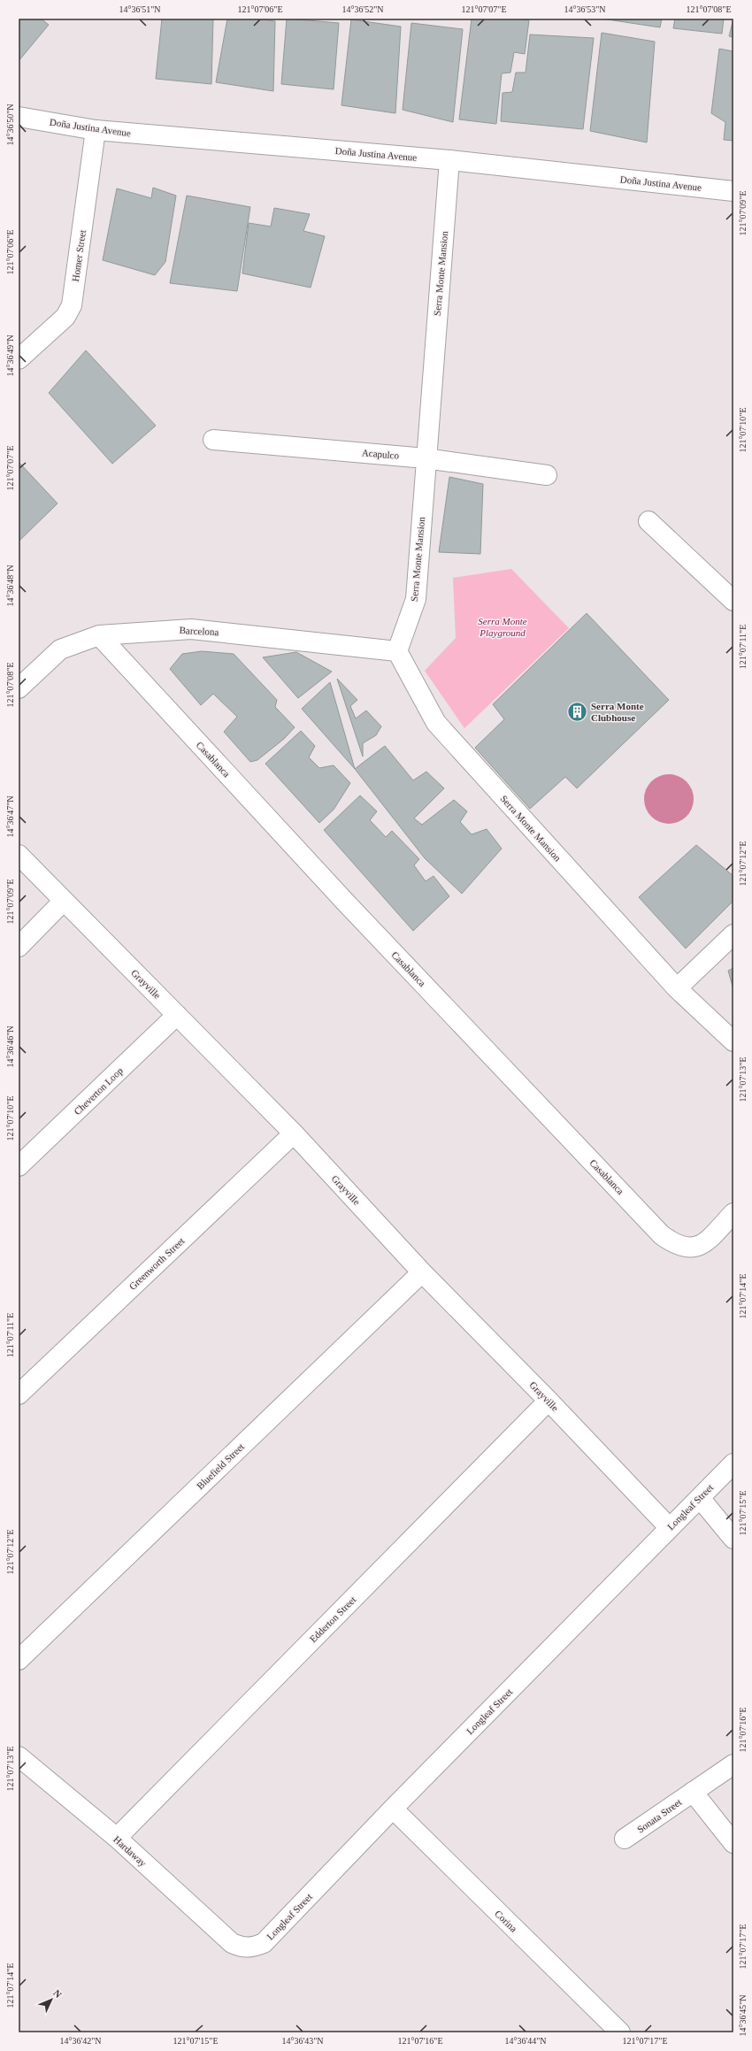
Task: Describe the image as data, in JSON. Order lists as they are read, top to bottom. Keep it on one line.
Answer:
{"streets":{"street":["Doña Justina Avenue","Homer Street","Serra Monte Mansion","Acapulco","Barcelona","Casablanca","Grayville","Cheverton Loop","Greenworth Street","Bluefield Street","Longleaf Street","Edderton Street","Sonata Street","Hardaway","Corina"]},"crossings":[["Doña Justina Avenue","Homer Street"],["Doña Justina Avenue","Serra Monte Mansion"],["Serra Monte Mansion","Acapulco"],["Serra Monte Mansion","Barcelona"],["Barcelona","Casablanca"],["Grayville","Cheverton Loop"],["Grayville","Greenworth Street"],["Grayville","Bluefield Street"],["Grayville","Longleaf Street"],["Grayville","Edderton Street"],["Longleaf Street","Hardaway"],["Longleaf Street","Corina"],["Edderton Street","Hardaway"]],"parks":["Serra Monte Playground"],"places":{"building":["Serra Monte Clubhouse"]},"north":"top right","coordinates":["14°36'51\"N","121°07'06\"E","14°36'52\"N","121°07'07\"E","14°36'53\"N","121°07'08\"E","14°36'50\"N","121°07'09\"E","14°36'49\"N","121°07'10\"E","14°36'48\"N","121°07'11\"E","14°36'47\"N","121°07'12\"E","14°36'46\"N","121°07'13\"E","121°07'14\"E","121°07'15\"E","121°07'16\"E","121°07'17\"E","14°36'45\"N","14°36'42\"N","14°36'43\"N","14°36'44\"N"]}
